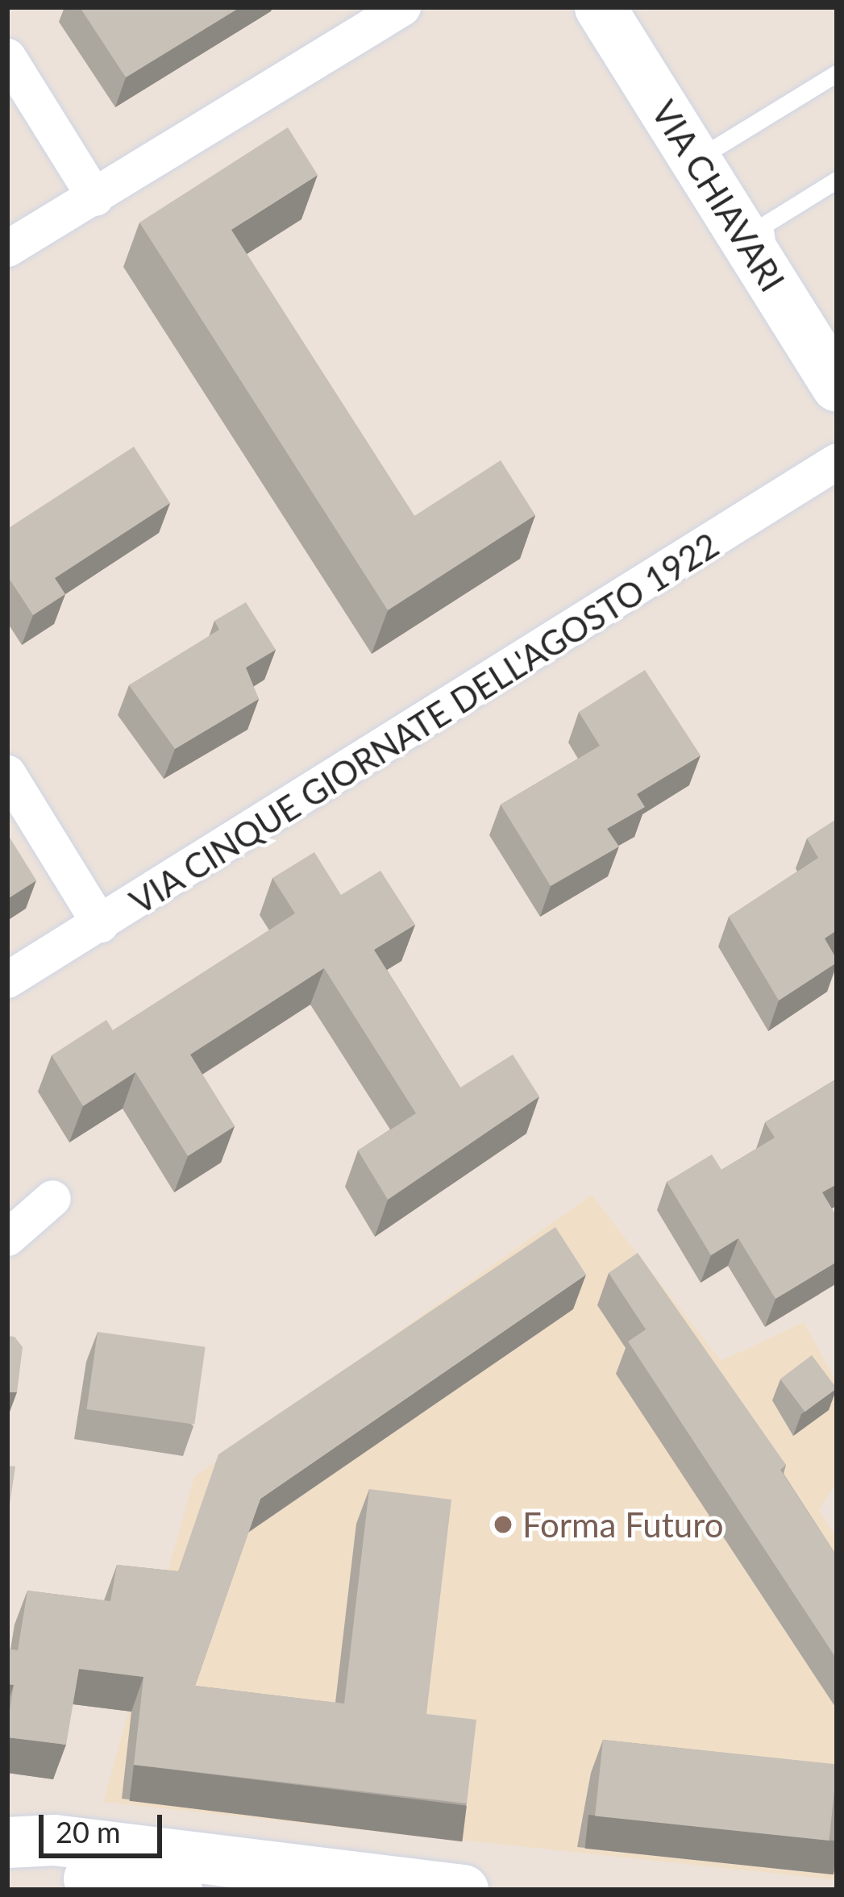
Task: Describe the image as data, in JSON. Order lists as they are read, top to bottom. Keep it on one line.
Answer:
{"streets":{"main road":["VIA CHIAVARI"],"street":["VIA CINQUE GIORNATE DELL'AGOSTO 1922"]},"places":["Forma Futuro"],"scale_bar":"20 m"}
